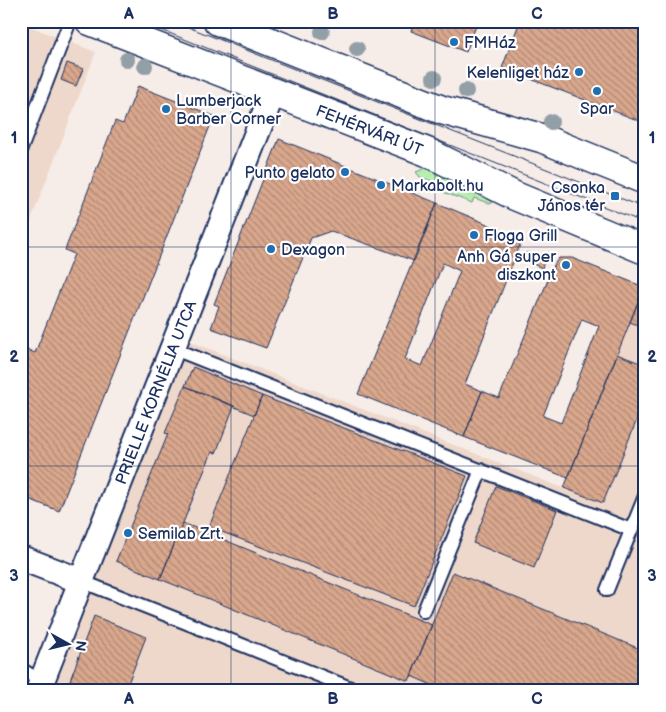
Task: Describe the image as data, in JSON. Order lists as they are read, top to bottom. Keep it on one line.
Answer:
{"streets":{"street":["FEHÉRVÁRI ÚT","PRIELLE KORNÉLIA UTCA"]},"crossings":[["FEHÉRVÁRI ÚT","PRIELLE KORNÉLIA UTCA"]],"places":{"other":["FMHáz","Kelenliget ház","Spar","Lumberjack Barber Corner","Punto gelato","Markabolt.hu","Floga Grill","Dexagon","Anh Gá super diszkont","Semilab Zrt."],"transit":["Csonka János tér"]},"north":"right","grid":{"columns":["A","B","C"],"rows":["1","2","3"]}}
